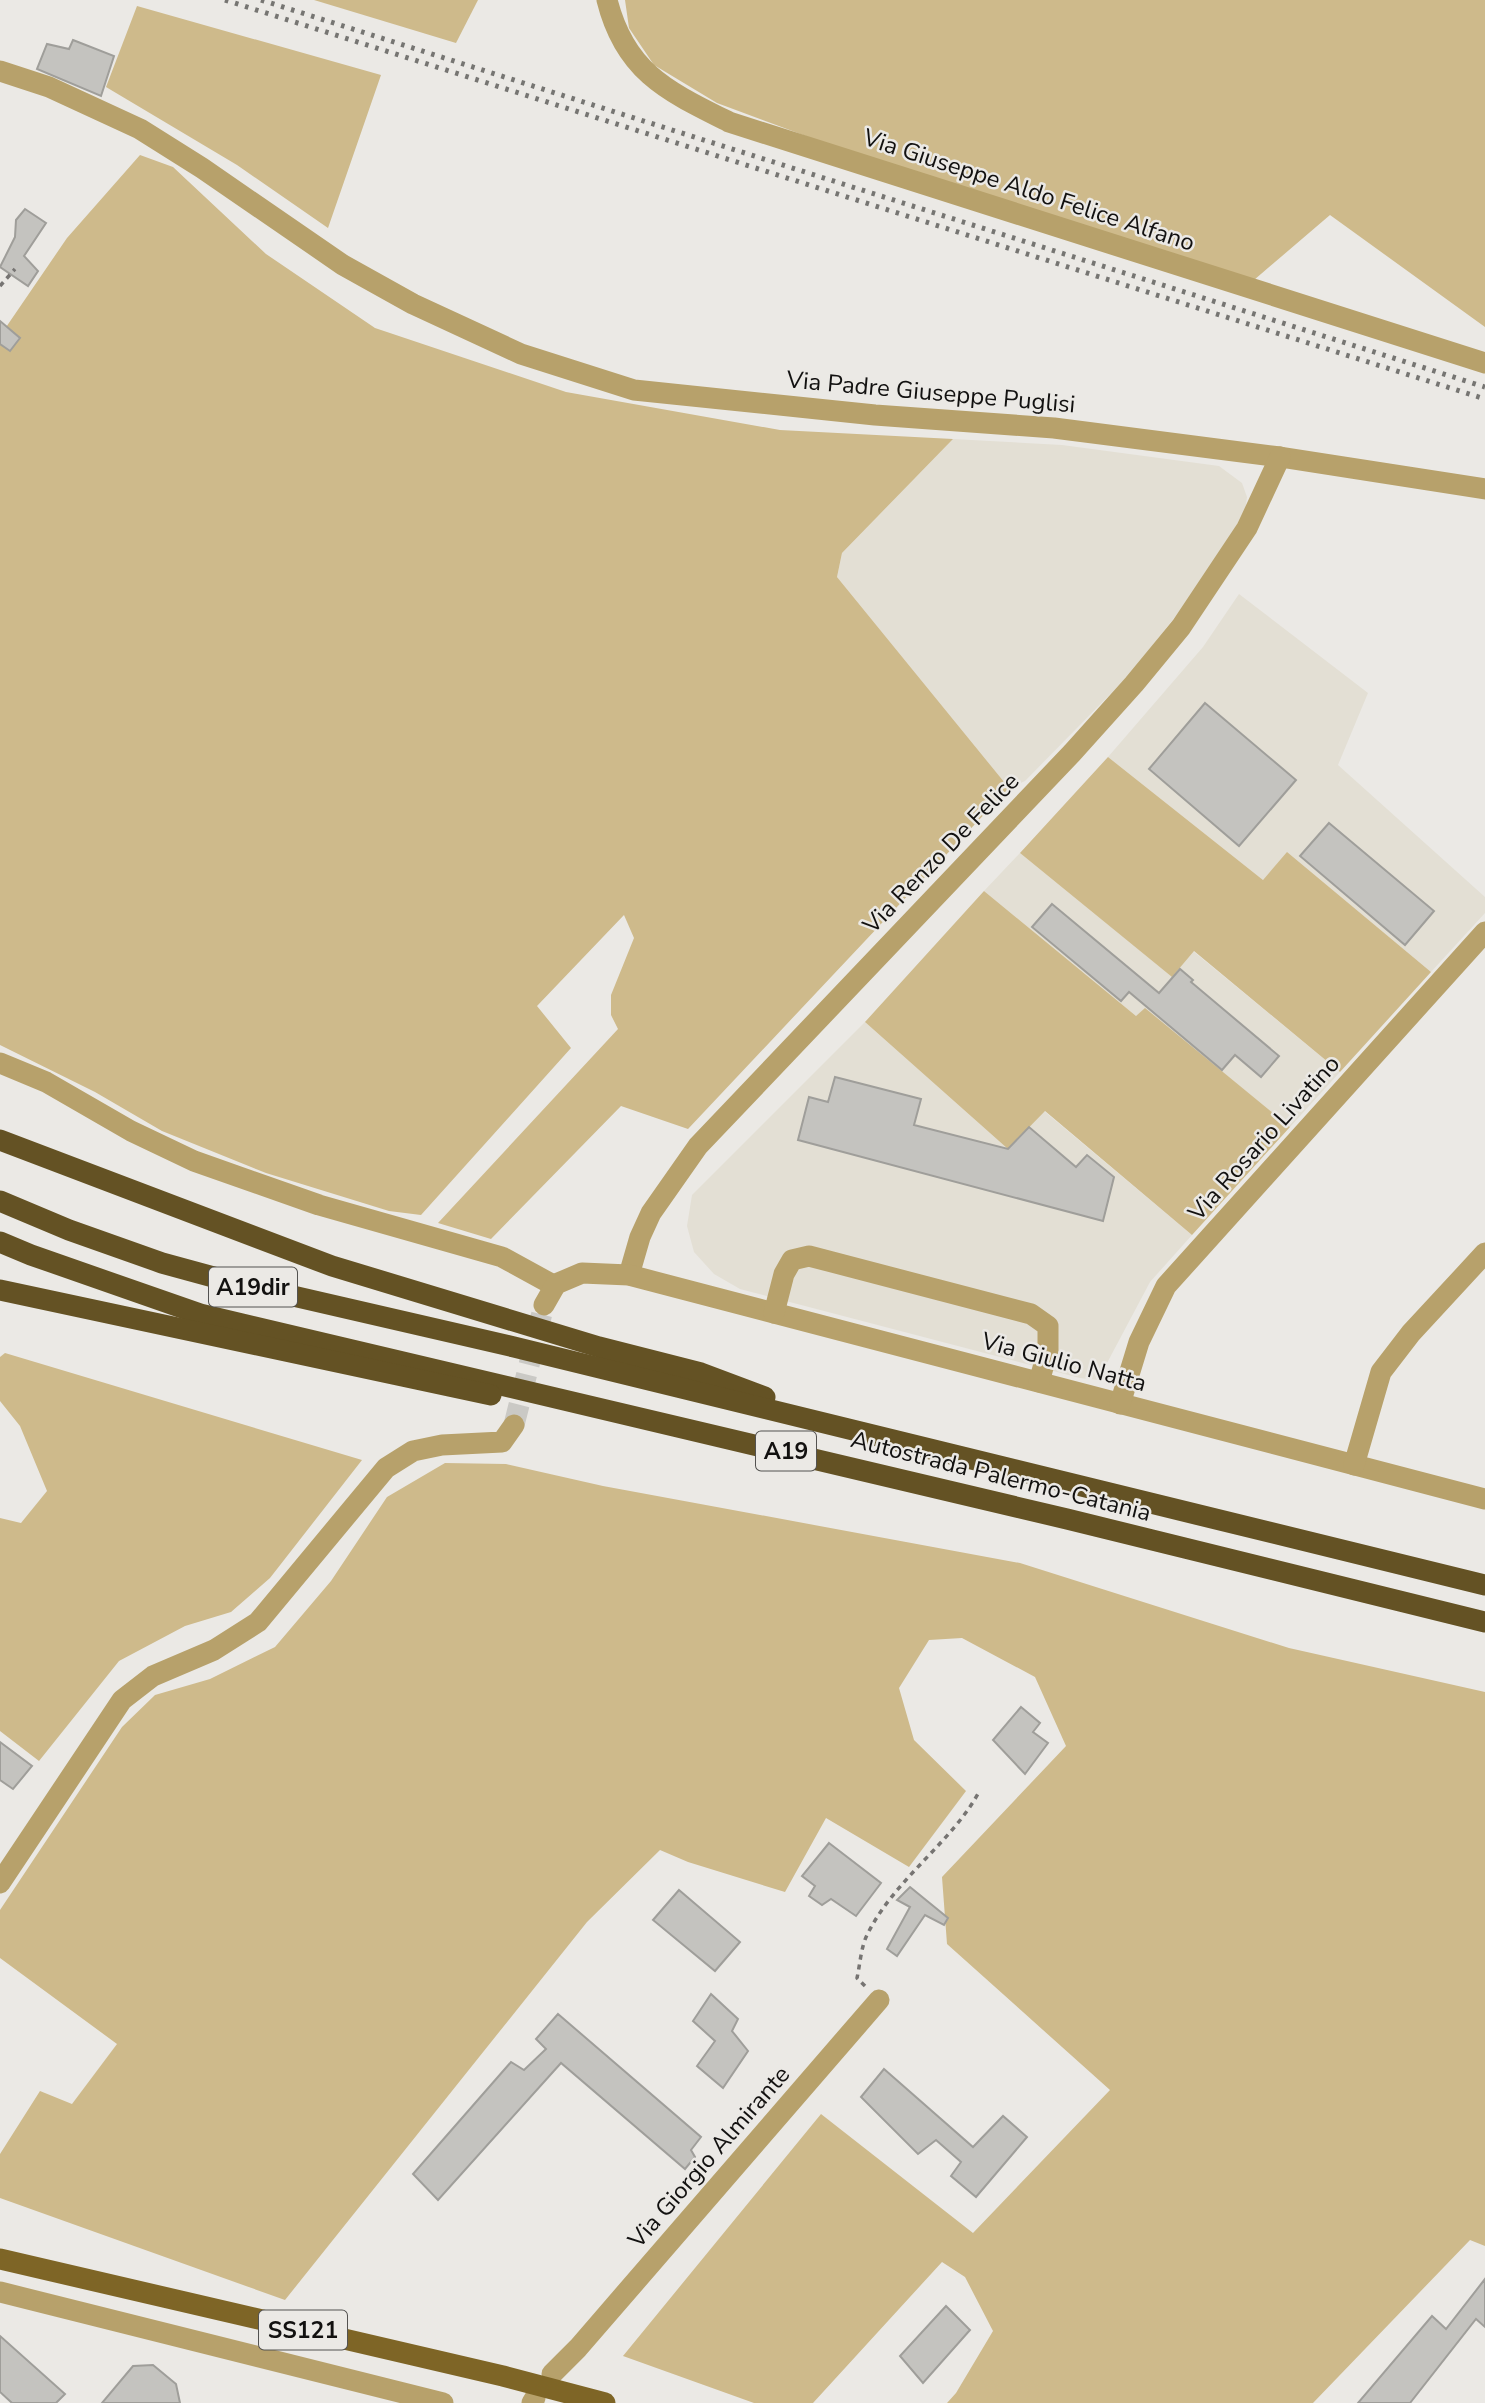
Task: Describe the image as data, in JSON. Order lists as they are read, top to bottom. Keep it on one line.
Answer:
{"streets":{"highway":["A19dir","A19","Autostrada Palermo-Catania"],"main road":["SS121"],"street":["Via Giuseppe Aldo Felice Alfano","Via Padre Giuseppe Puglisi","Via Renzo De Felice","Via Rosario Livatino","Via Giulio Natta","Via Giorgio Almirante"]},"crossings":[["Via Padre Giuseppe Puglisi","Via Renzo De Felice"],["Via Renzo De Felice","Via Giulio Natta"],["Via Rosario Livatino","Via Giulio Natta"],["A19dir","Autostrada Palermo-Catania"]]}
